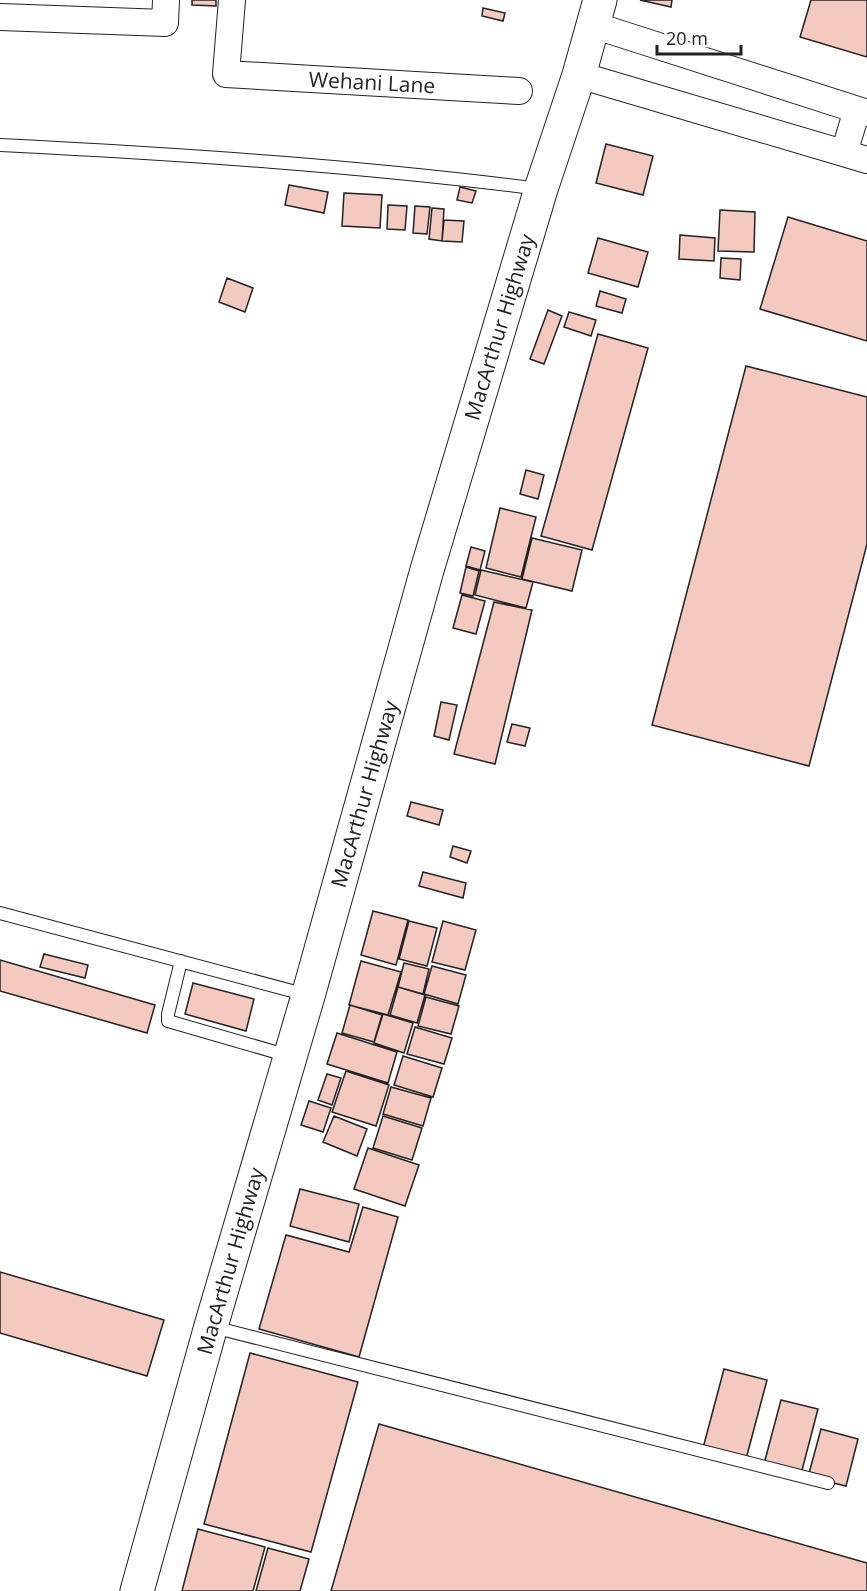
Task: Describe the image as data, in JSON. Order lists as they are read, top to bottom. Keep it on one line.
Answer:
{"streets":{"highway":["MacArthur Highway"],"street":["Wehani Lane"]},"scale_bar":"20 m"}
